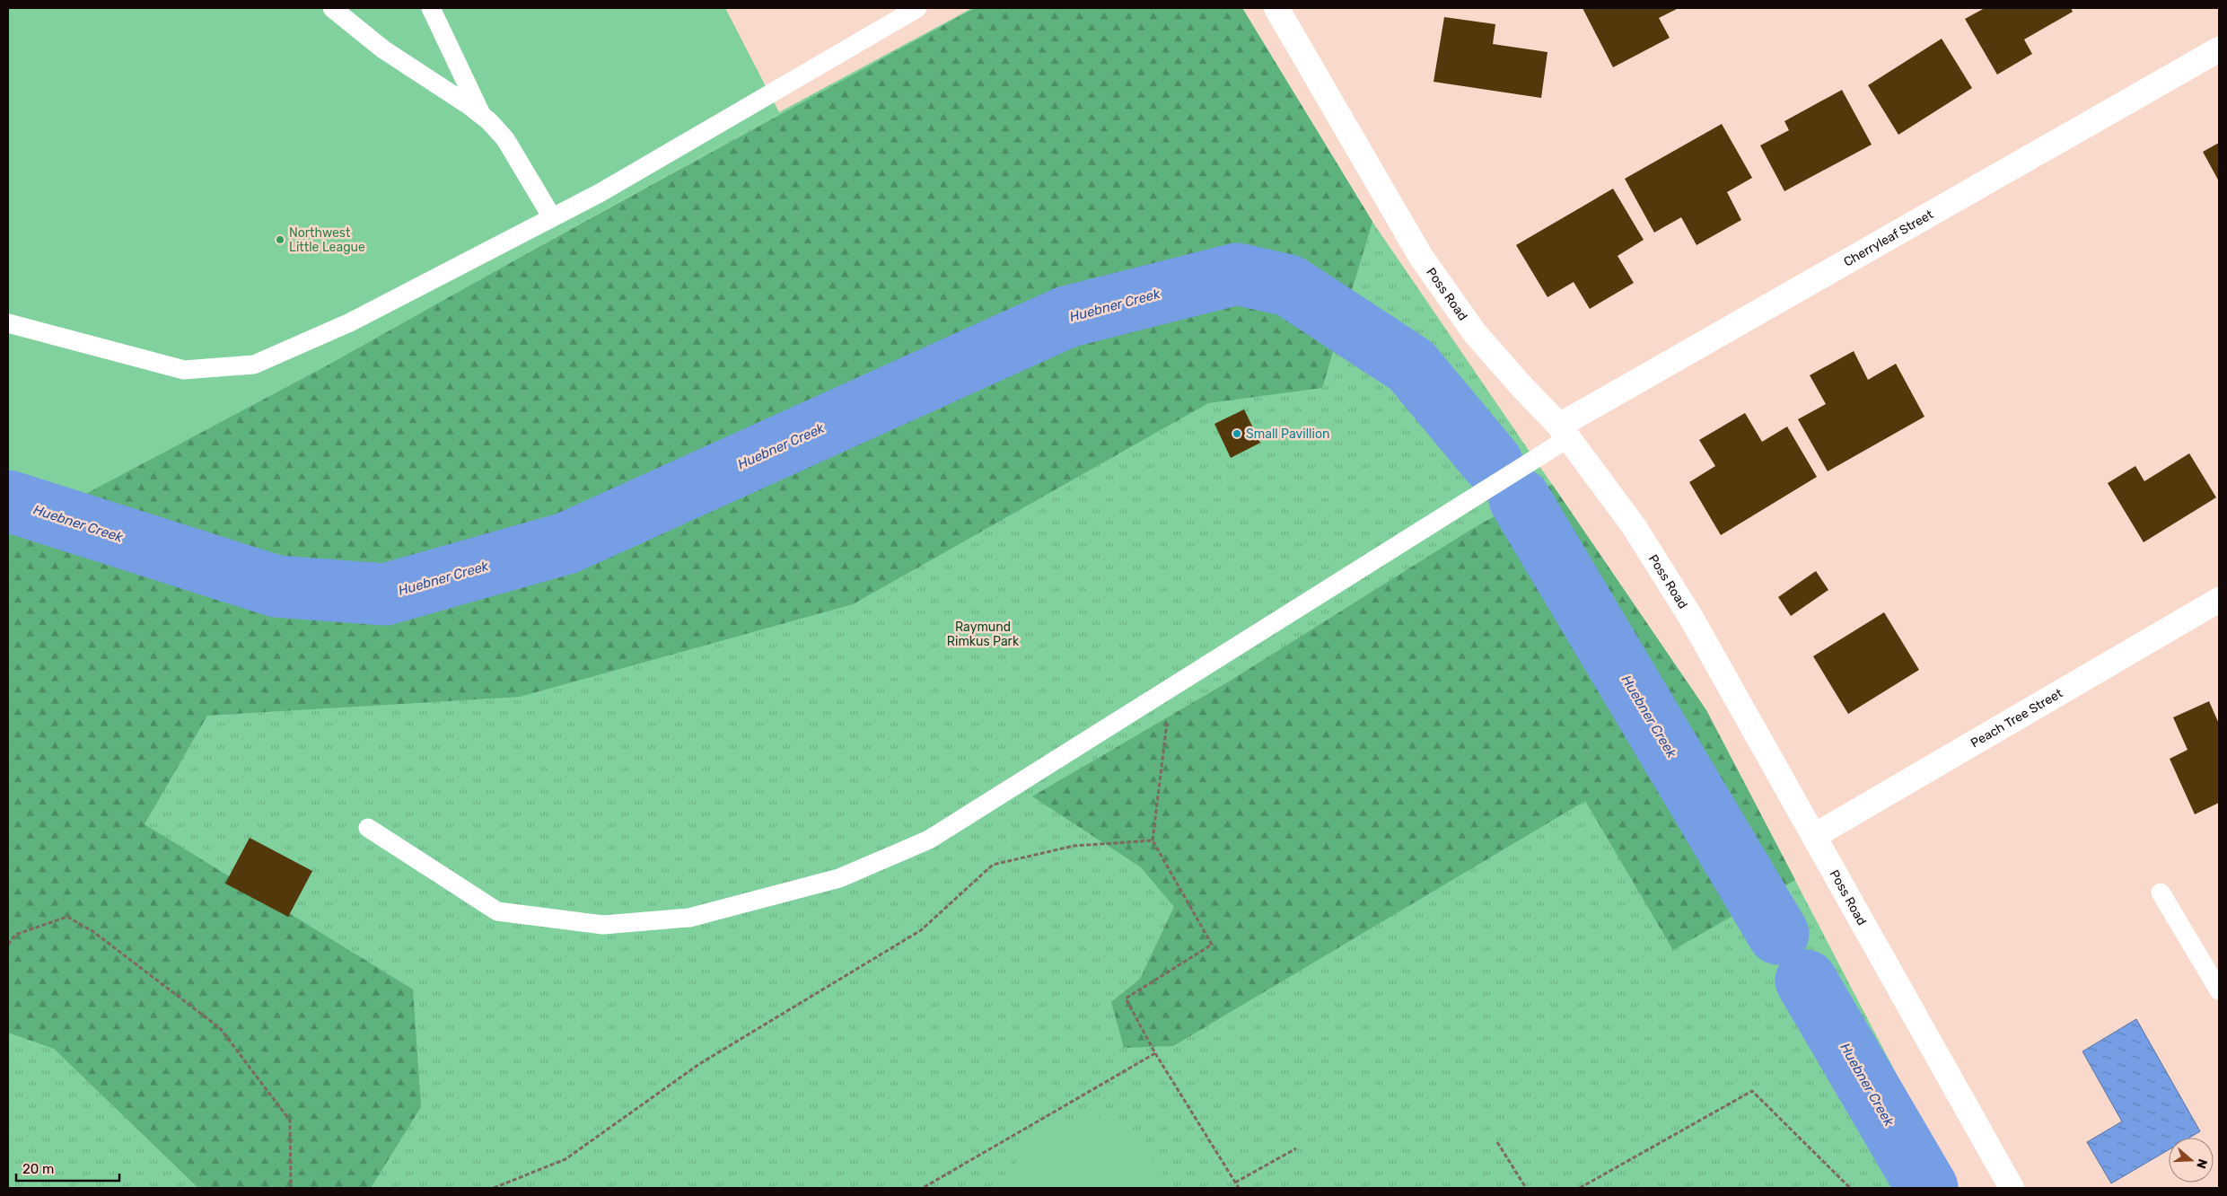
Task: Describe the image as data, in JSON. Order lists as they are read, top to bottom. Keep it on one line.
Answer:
{"streets":{"street":["Cherryleaf Street","Poss Road","Peach Tree Street"]},"crossings":[["Cherryleaf Street","Poss Road"],["Poss Road","Peach Tree Street"]],"water":["Huebner Creek"],"parks":["Raymund Rimkus Park"],"places":["Northwest Little League","Small Pavillion"],"scale_bar":"20 m","north":"right"}
